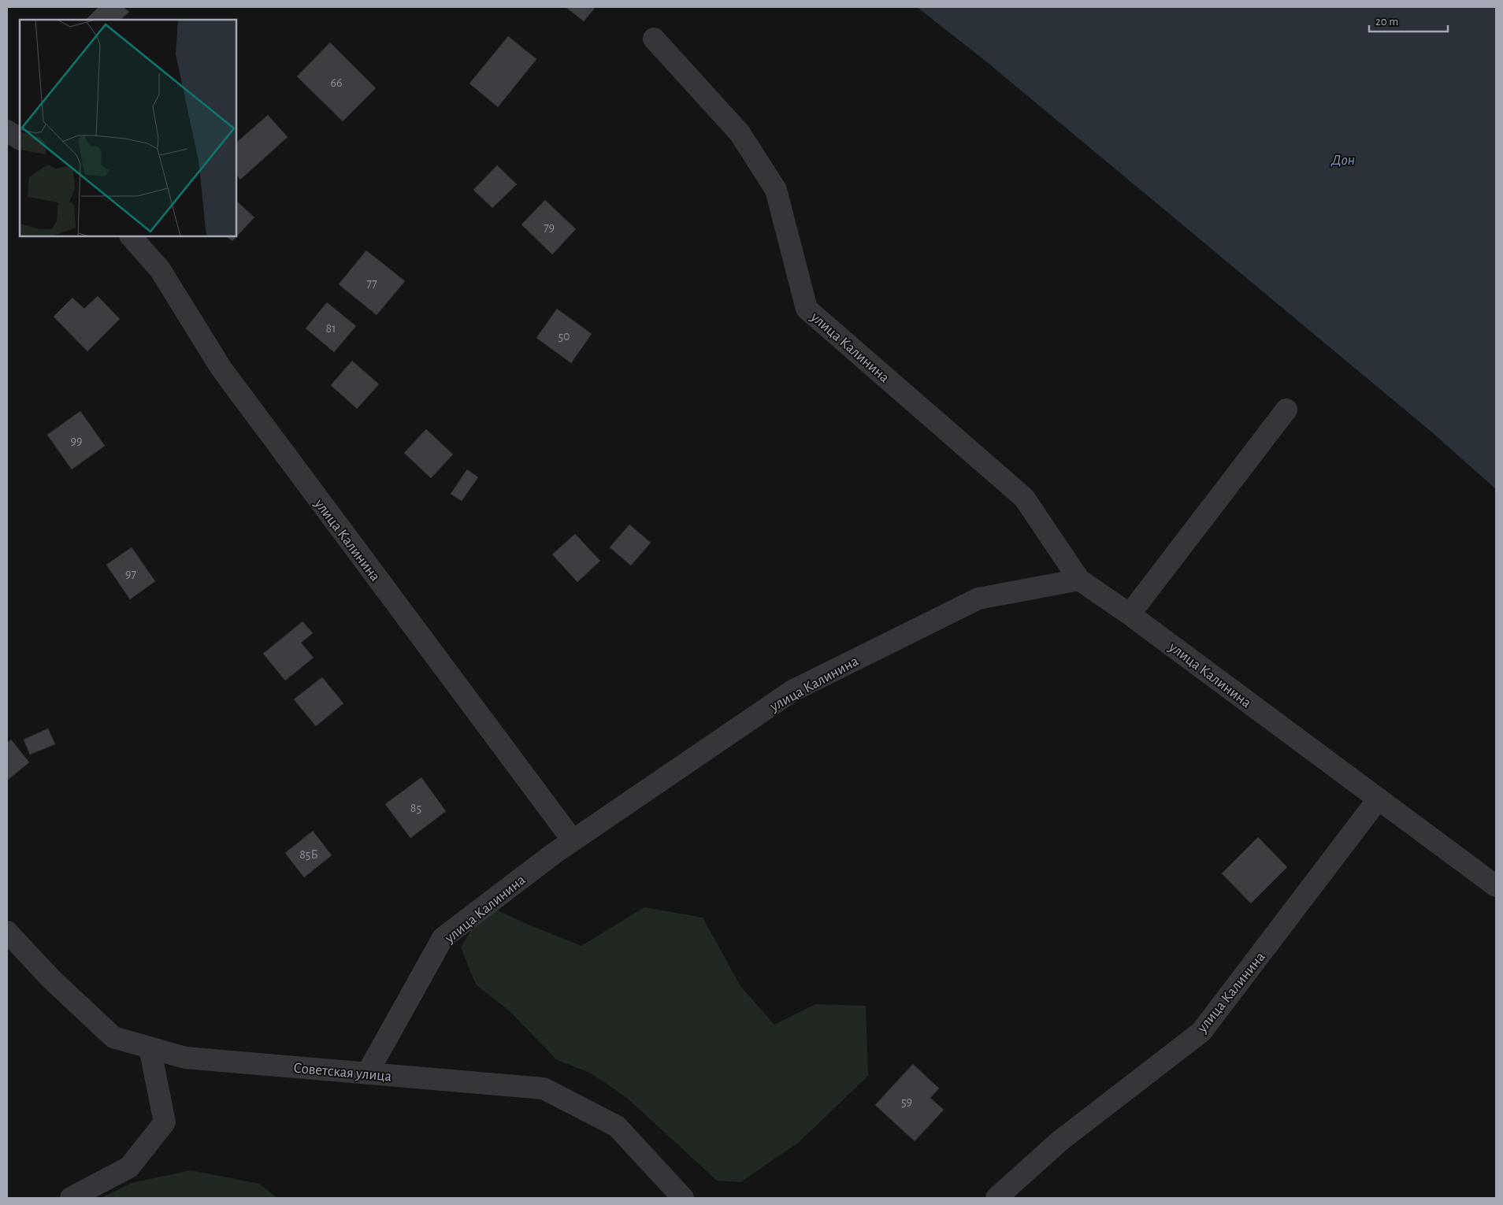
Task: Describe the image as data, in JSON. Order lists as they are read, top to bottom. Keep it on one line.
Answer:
{"streets":{"street":["улица Калинина","Советская улица"]},"crossings":[["улица Калинина","Советская улица"]],"water":["Дон"],"house_numbers":["66","79","77","81","50","99","97","85","85Б","59"],"scale_bar":"20 m"}
